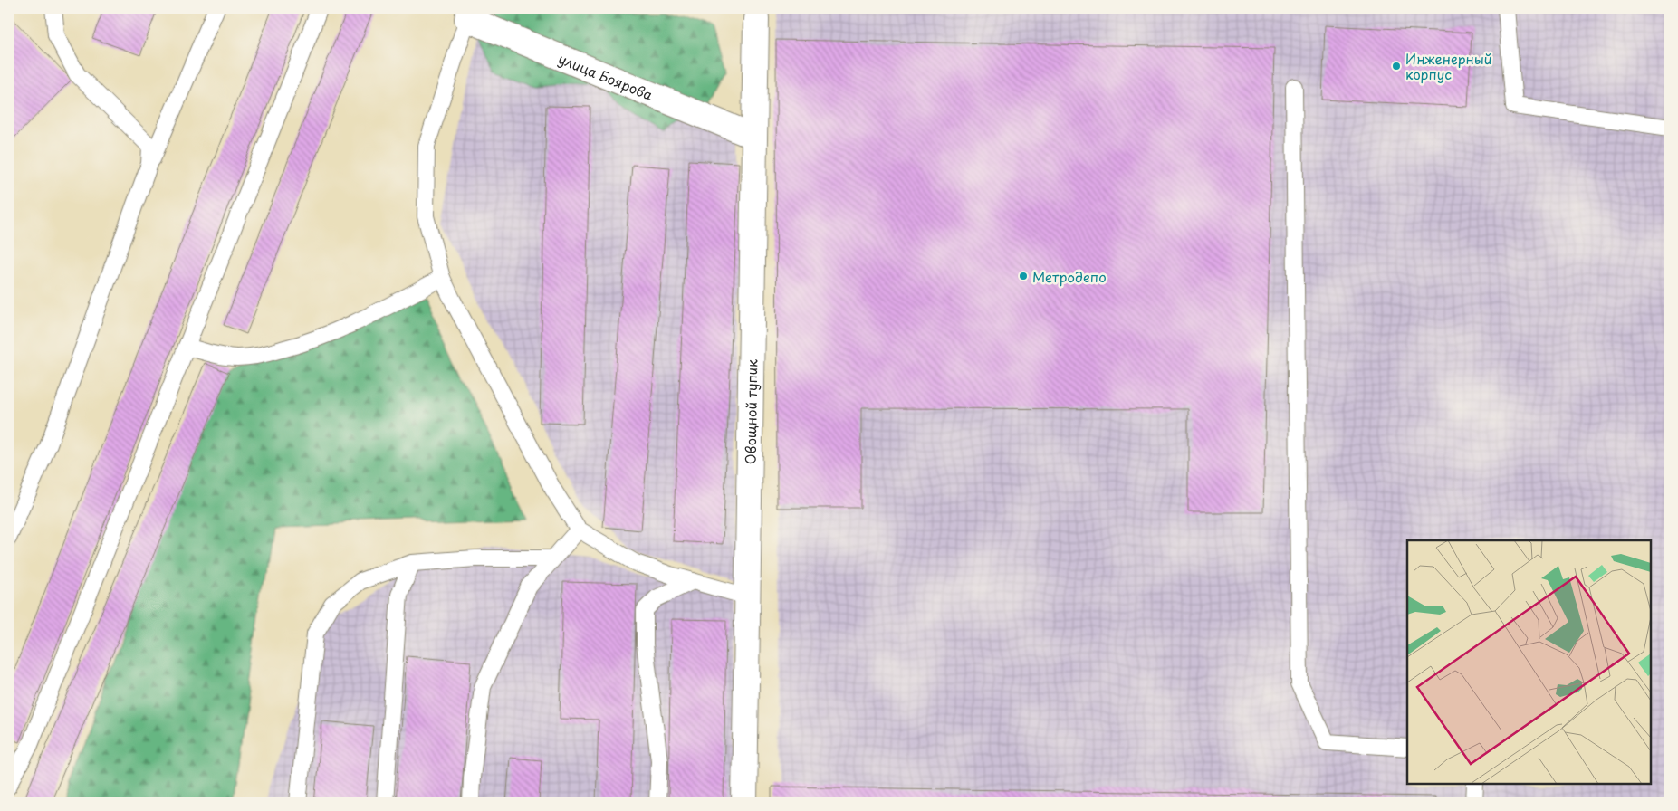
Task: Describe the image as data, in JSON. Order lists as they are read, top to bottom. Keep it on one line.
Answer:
{"streets":{"street":["улица Боярова","Овощной тупик"]},"crossings":[["улица Боярова","Овощной тупик"]],"places":["Инженерный корпус","Метродепо"]}
